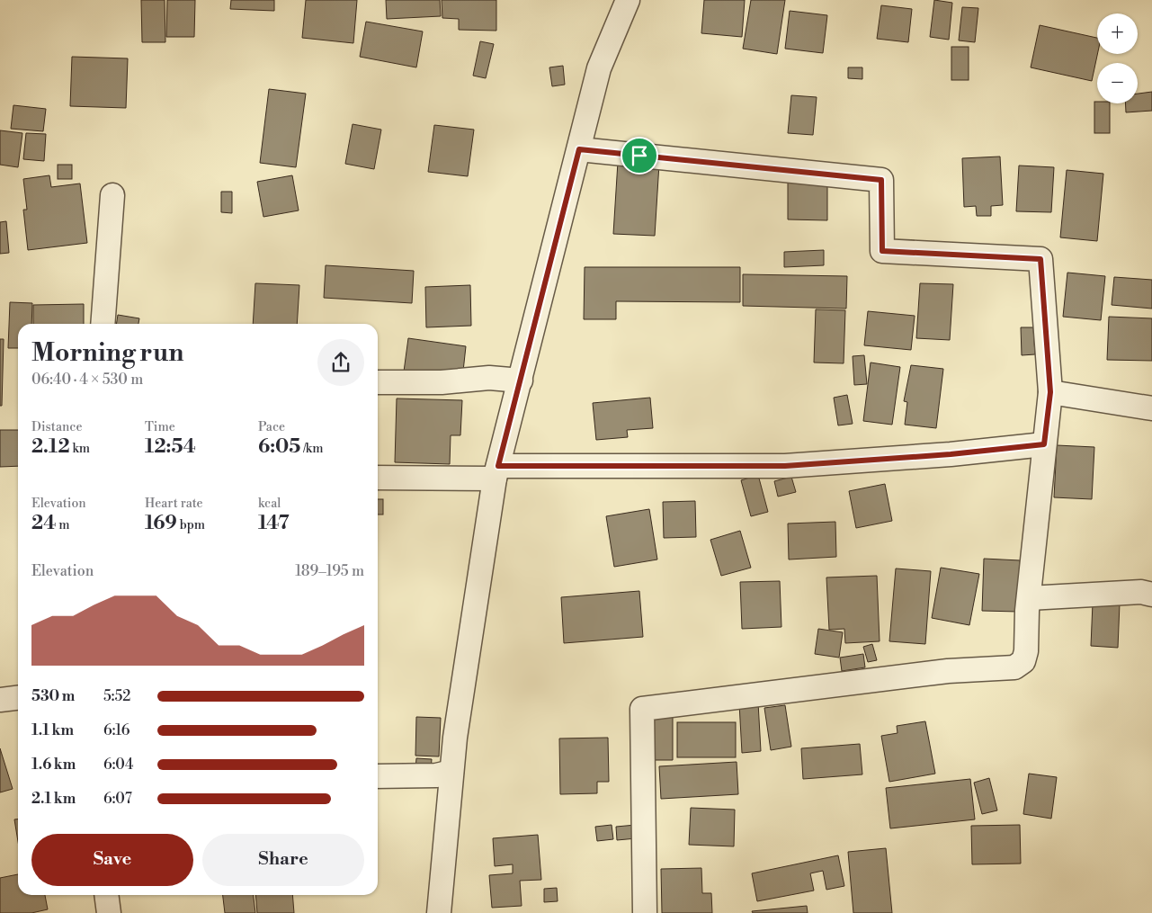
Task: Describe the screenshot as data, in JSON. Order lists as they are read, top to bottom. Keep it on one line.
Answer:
{"page":{"map_buttons":["+","−"],"heading":["Morning run","06:40 · 4 × 530 m"],"stats":[["Distance","2.12 km"],["Time","12:54"],["Pace","6:05 /km"],["Elevation","24 m"],["Heart rate","169 bpm"],["kcal","147"]],"chart":["Elevation","189–195 m"],"list":[{"name":"530 m","note":"5:52"},{"name":"1.1 km","note":"6:16"},{"name":"1.6 km","note":"6:04"},{"name":"2.1 km","note":"6:07"}],"buttons":["Save","Share"]}}
